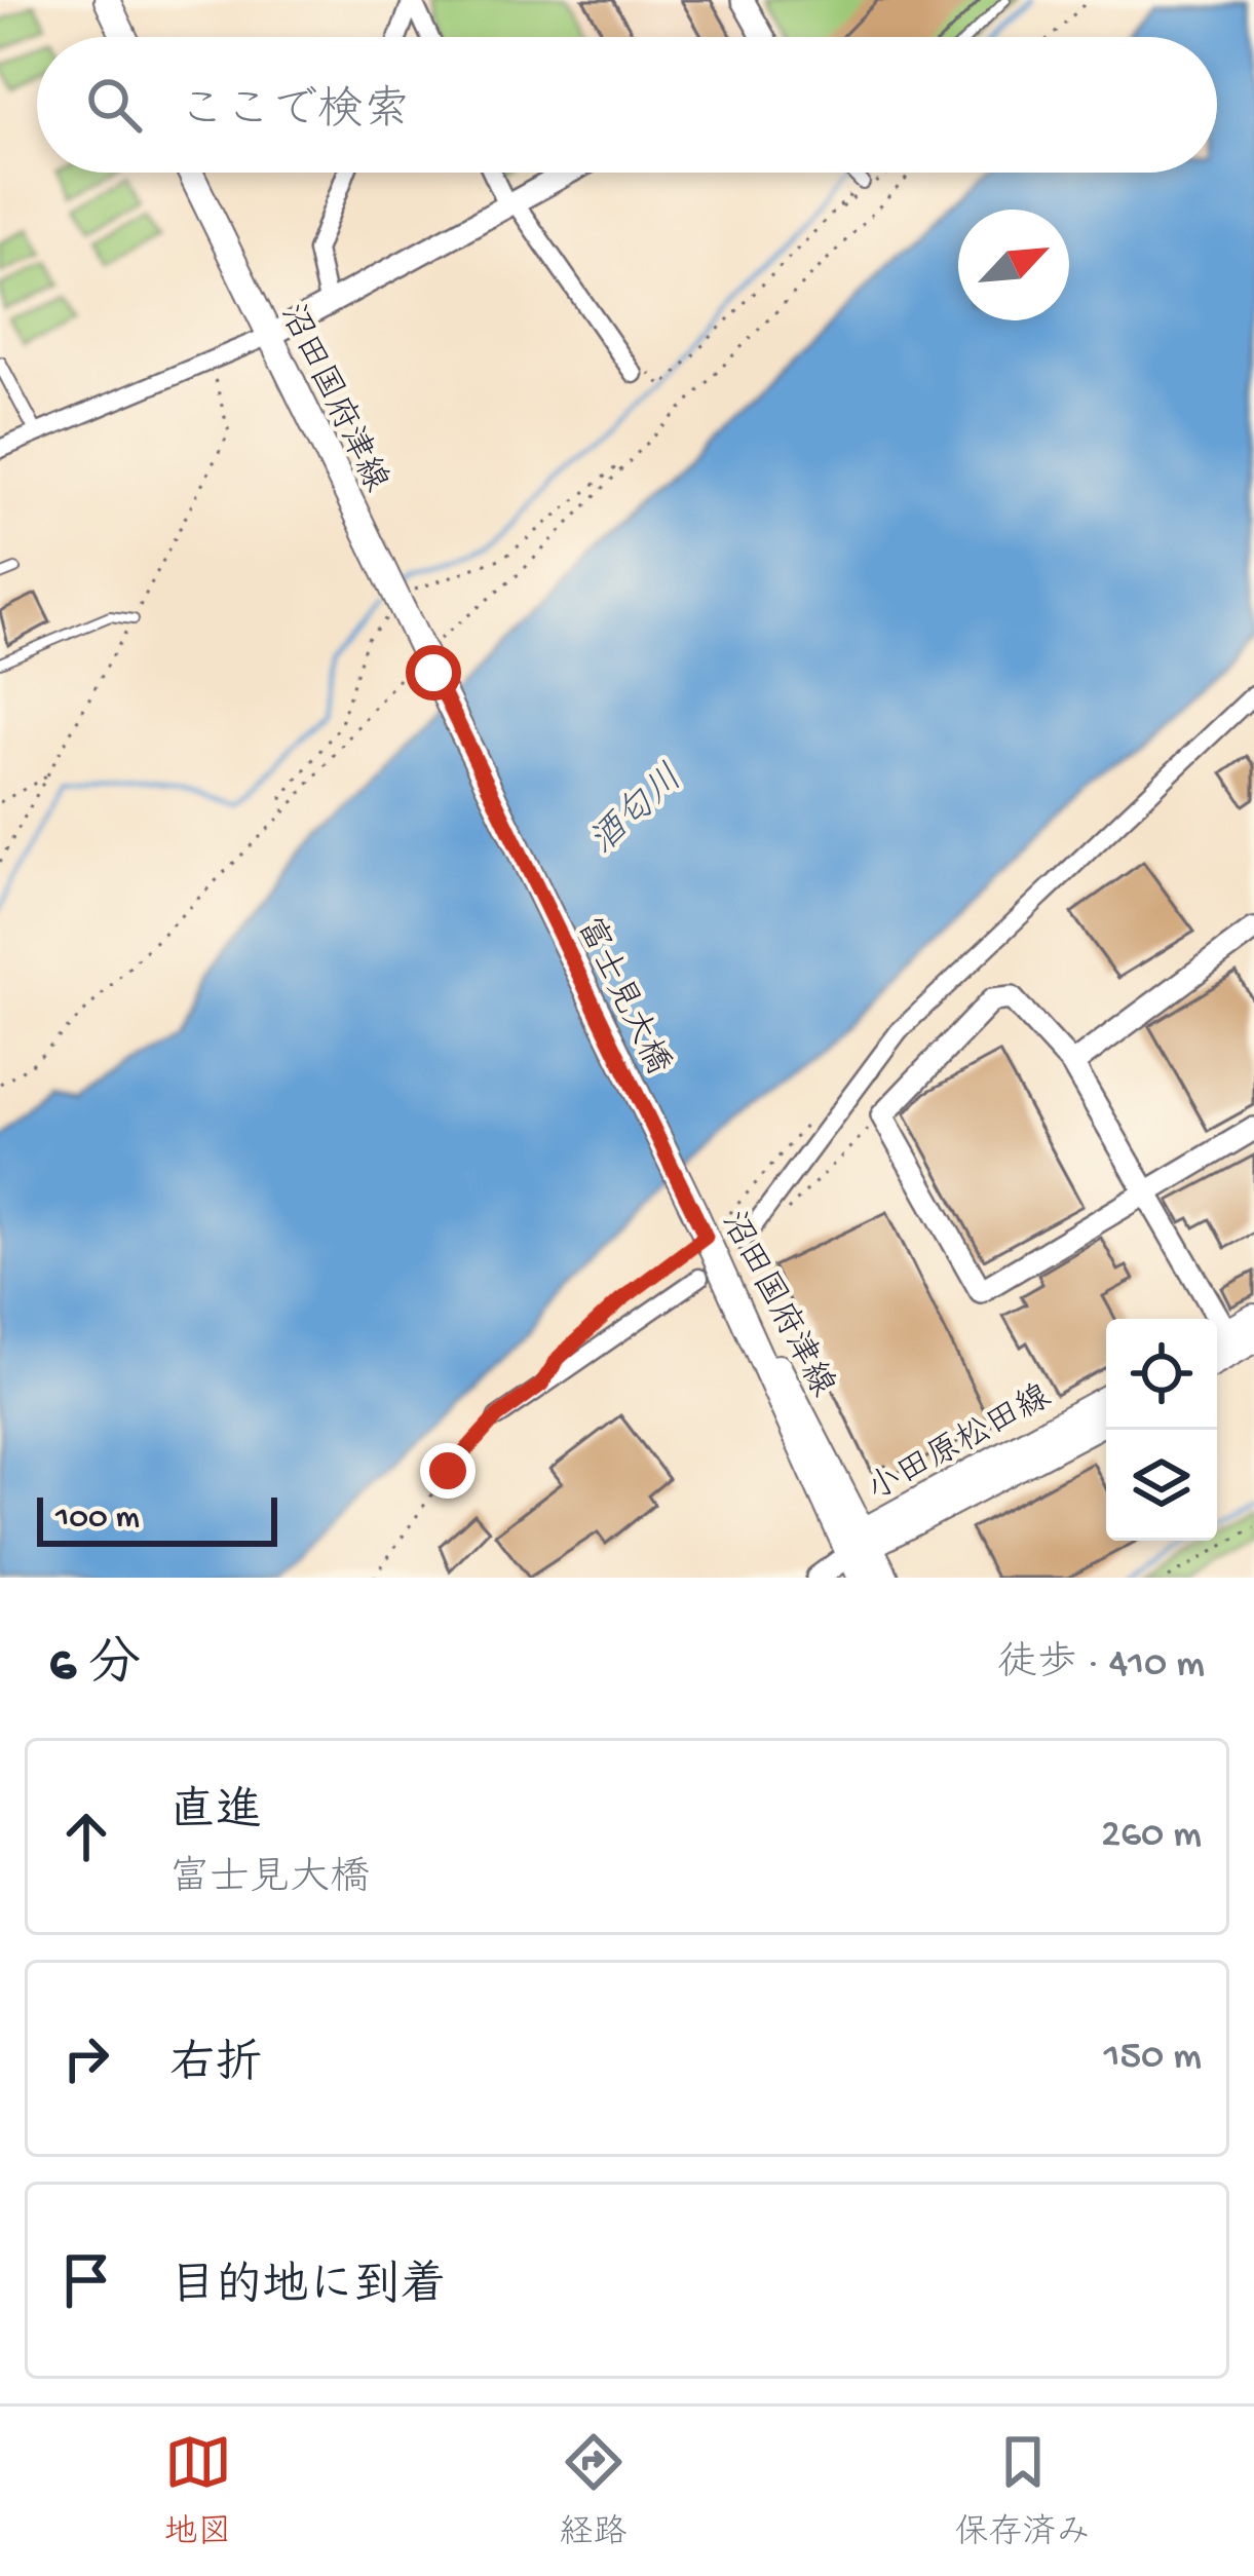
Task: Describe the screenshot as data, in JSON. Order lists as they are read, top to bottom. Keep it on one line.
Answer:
{"streets":{"main road":["沼田国府津線","富士見大橋","小田原松田線"]},"crossings":[["沼田国府津線","富士見大橋"],["沼田国府津線","小田原松田線"]],"water":["酒匂川"],"scale_bar":"100 m","north":"top right","page":{"search":"ここで検索","scale":"100 m","heading":["6 分","徒歩 · 410 m"],"list":[["直進","富士見大橋","260 m"],["右折","150 m"],"目的地に到着"],"nav":["地図","経路","保存済み"]}}
